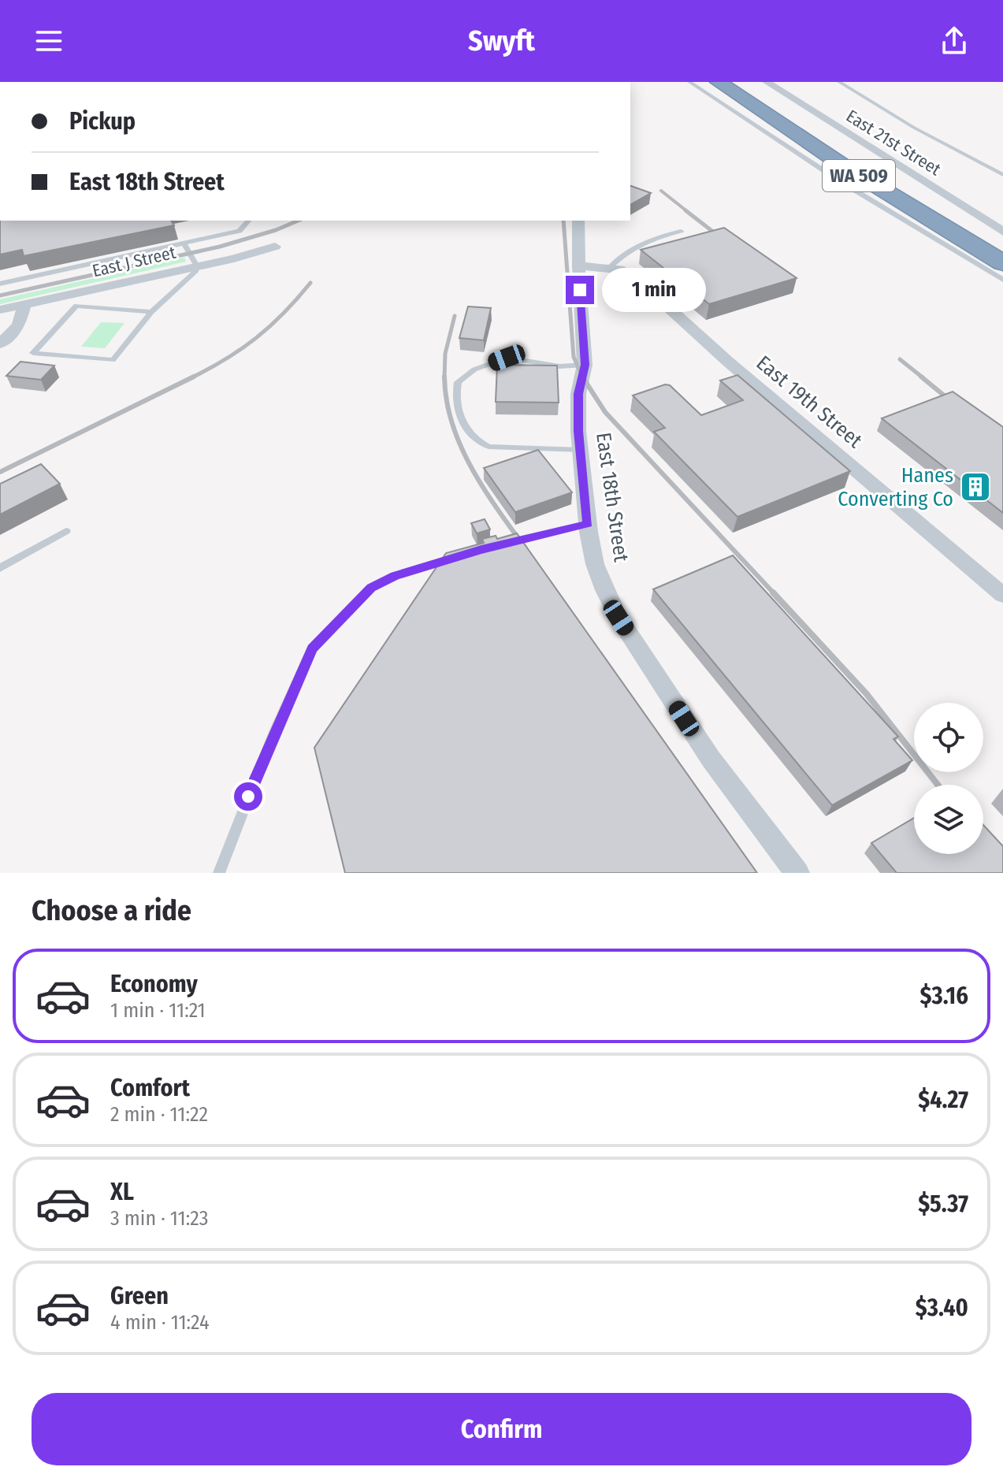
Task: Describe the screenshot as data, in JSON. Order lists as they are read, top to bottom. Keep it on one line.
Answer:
{"streets":{"highway":["WA 509"],"street":["East 21st Street","East J Street","East 19th Street","East 18th Street"]},"crossings":[["East 19th Street","East 18th Street"]],"places":{"building":["Hanes Converting Co"]},"page":{"header":"Swyft","banner":["Pickup","East 18th Street"],"bubble":"1 min","heading":"Choose a ride","list":[{"name":"Economy","note":"1 min · 11:21","value":"$3.16"},{"name":"Comfort","note":"2 min · 11:22","value":"$4.27"},{"name":"XL","note":"3 min · 11:23","value":"$5.37"},{"name":"Green","note":"4 min · 11:24","value":"$3.40"}],"buttons":"Confirm"}}
